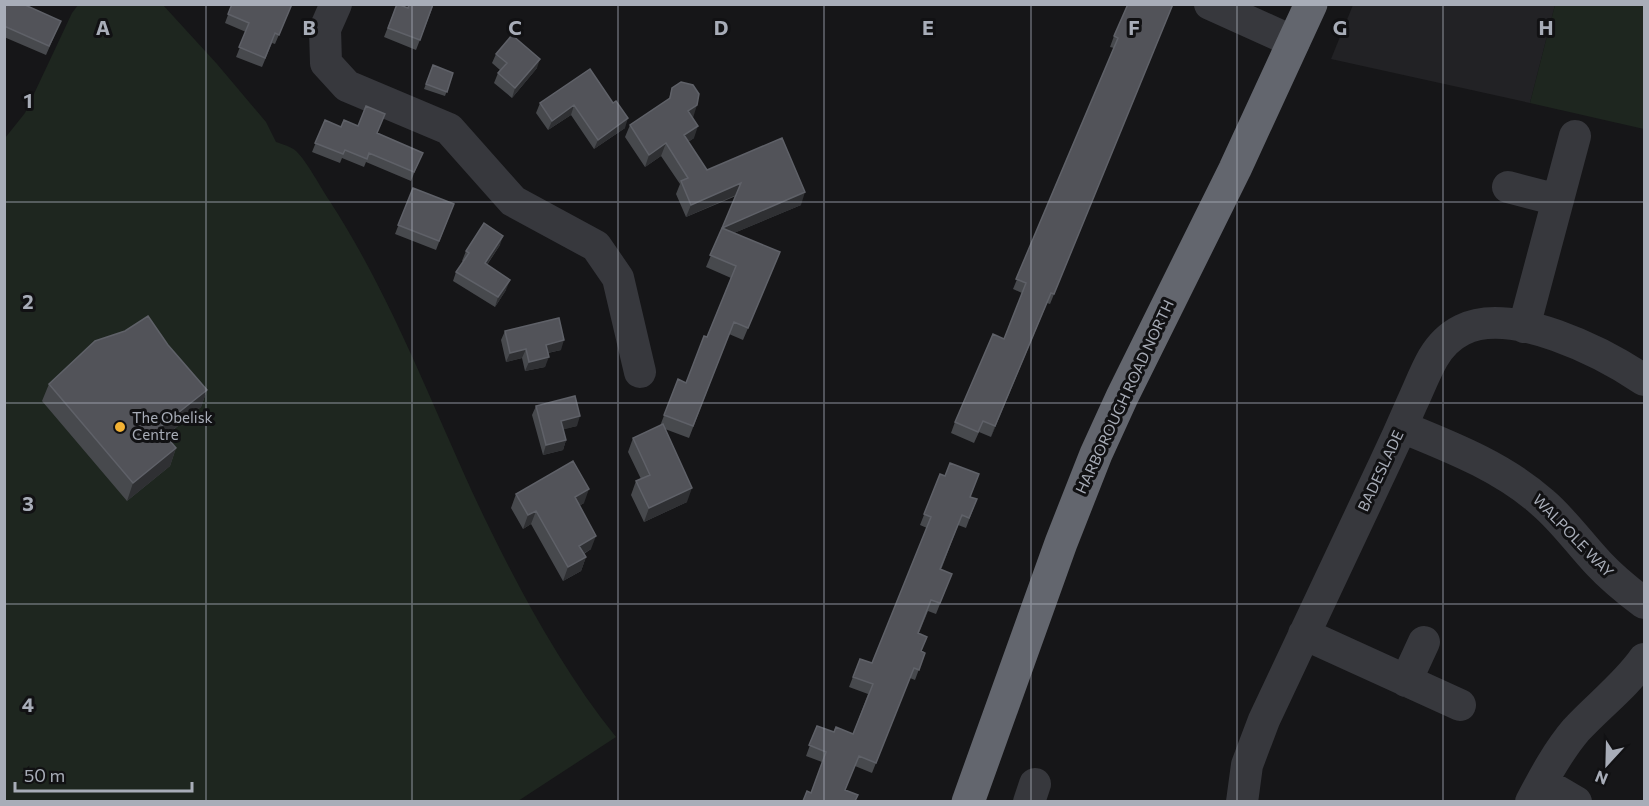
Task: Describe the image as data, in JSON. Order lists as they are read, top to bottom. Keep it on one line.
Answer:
{"streets":{"highway":["HARBOROUGH ROAD NORTH"],"street":["BADESLADE","WALPOLE WAY"]},"crossings":[["BADESLADE","WALPOLE WAY"]],"places":["The Obelisk Centre"],"scale_bar":"50 m","north":"bottom","grid":{"columns":["A","B","C","D","E","F","G","H"],"rows":["1","2","3","4"]}}
